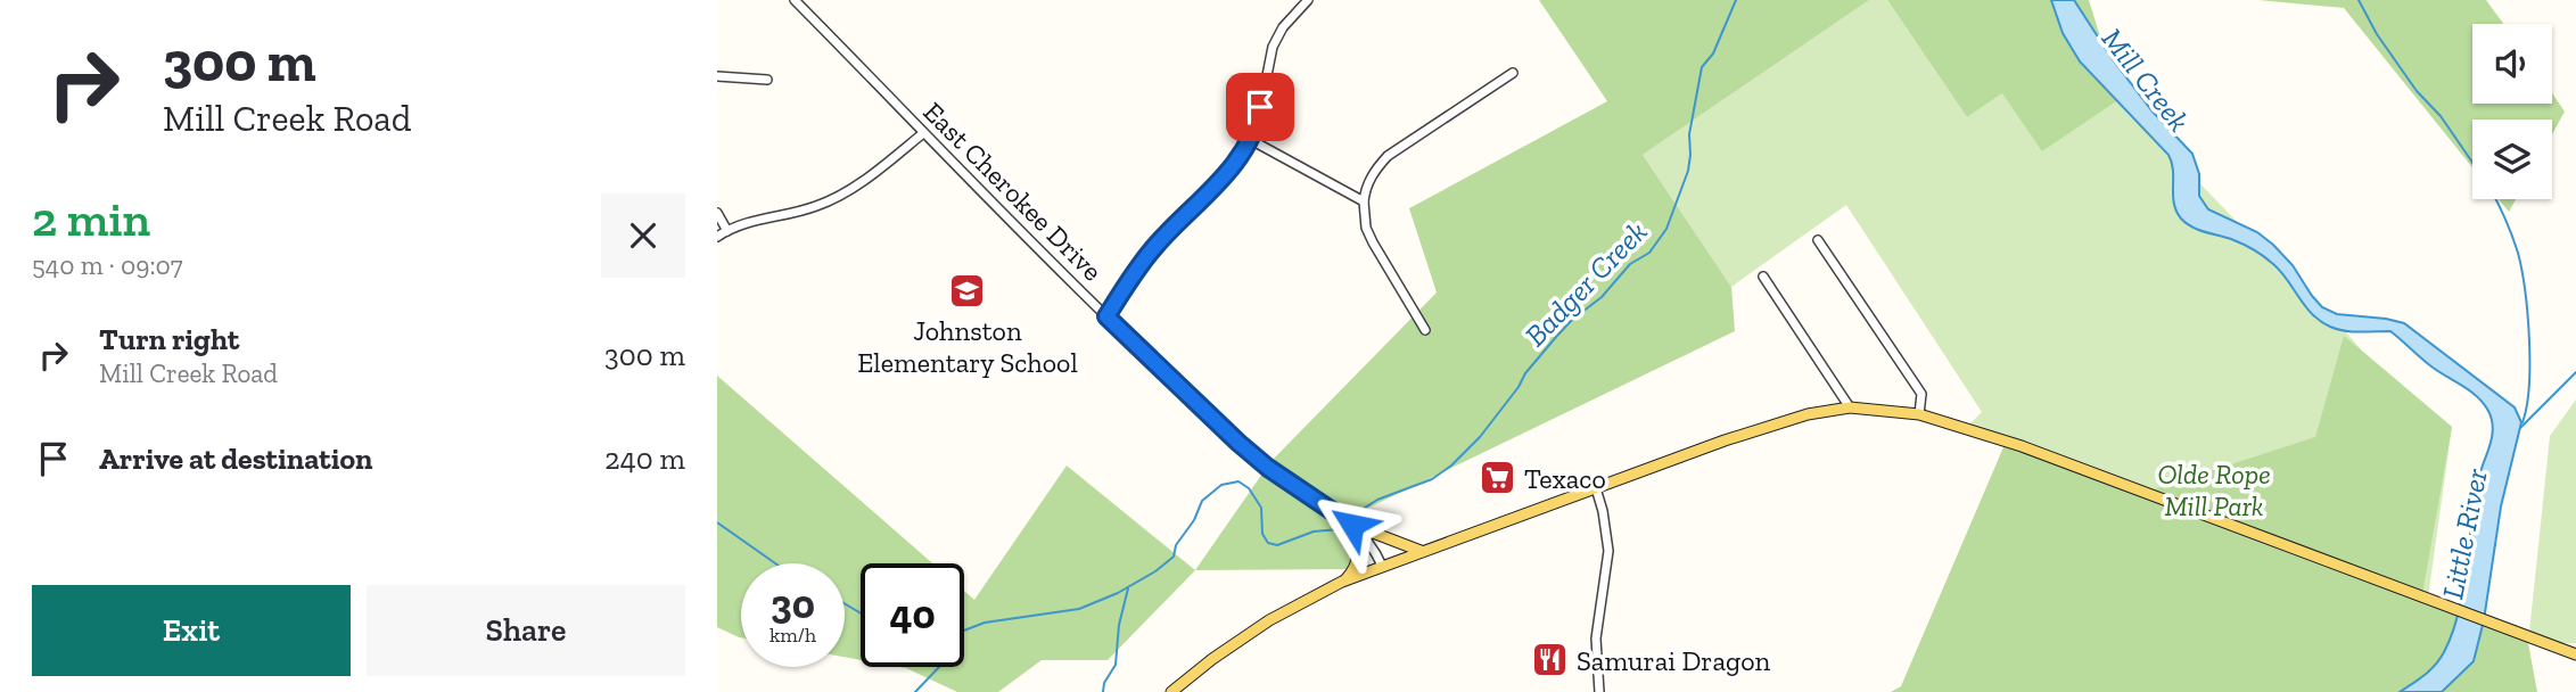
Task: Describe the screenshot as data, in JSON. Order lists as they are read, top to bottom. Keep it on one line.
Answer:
{"streets":{"street":["East Cherokee Drive"]},"water":["Mill Creek","Badger Creek","Little River"],"parks":["Olde Rope Mill Park"],"places":{"school or university":["Johnston Elementary School"],"supermarket":["Texaco"],"restaurant":["Samurai Dragon"]},"page":{"turn":["300 m","Mill Creek Road"],"heading":["2 min","540 m · 09:07"],"list":[{"name":"Turn right","note":"Mill Creek Road","value":"300 m"},{"name":"Arrive at destination","value":"240 m"}],"speed":"30 km/h","limit":"40","buttons":["Exit","Share"]}}
